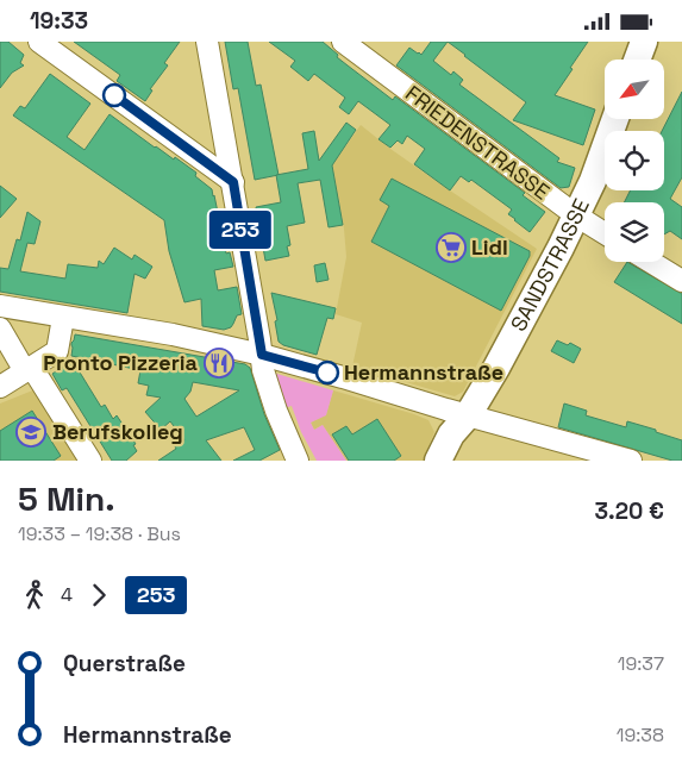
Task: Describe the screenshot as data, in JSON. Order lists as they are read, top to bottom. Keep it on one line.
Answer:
{"streets":{"main road":["SANDSTRASSE"],"street":["FRIEDENSTRASSE"]},"crossings":[["FRIEDENSTRASSE","SANDSTRASSE"]],"places":{"supermarket":["Lidl"],"restaurant":["Pronto Pizzeria"],"other":["Hermannstraße"],"school or university":["Berufskolleg"]},"lines":["bus line 253"],"north":"bottom left","page":{"status":"19:33","on_map":"253","heading":["5 Min.","19:33 – 19:38 · Bus","3.20 €"],"legs":["4","253"],"list":[{"name":"Querstraße","value":"19:37"},{"name":"Hermannstraße","value":"19:38"}]}}
